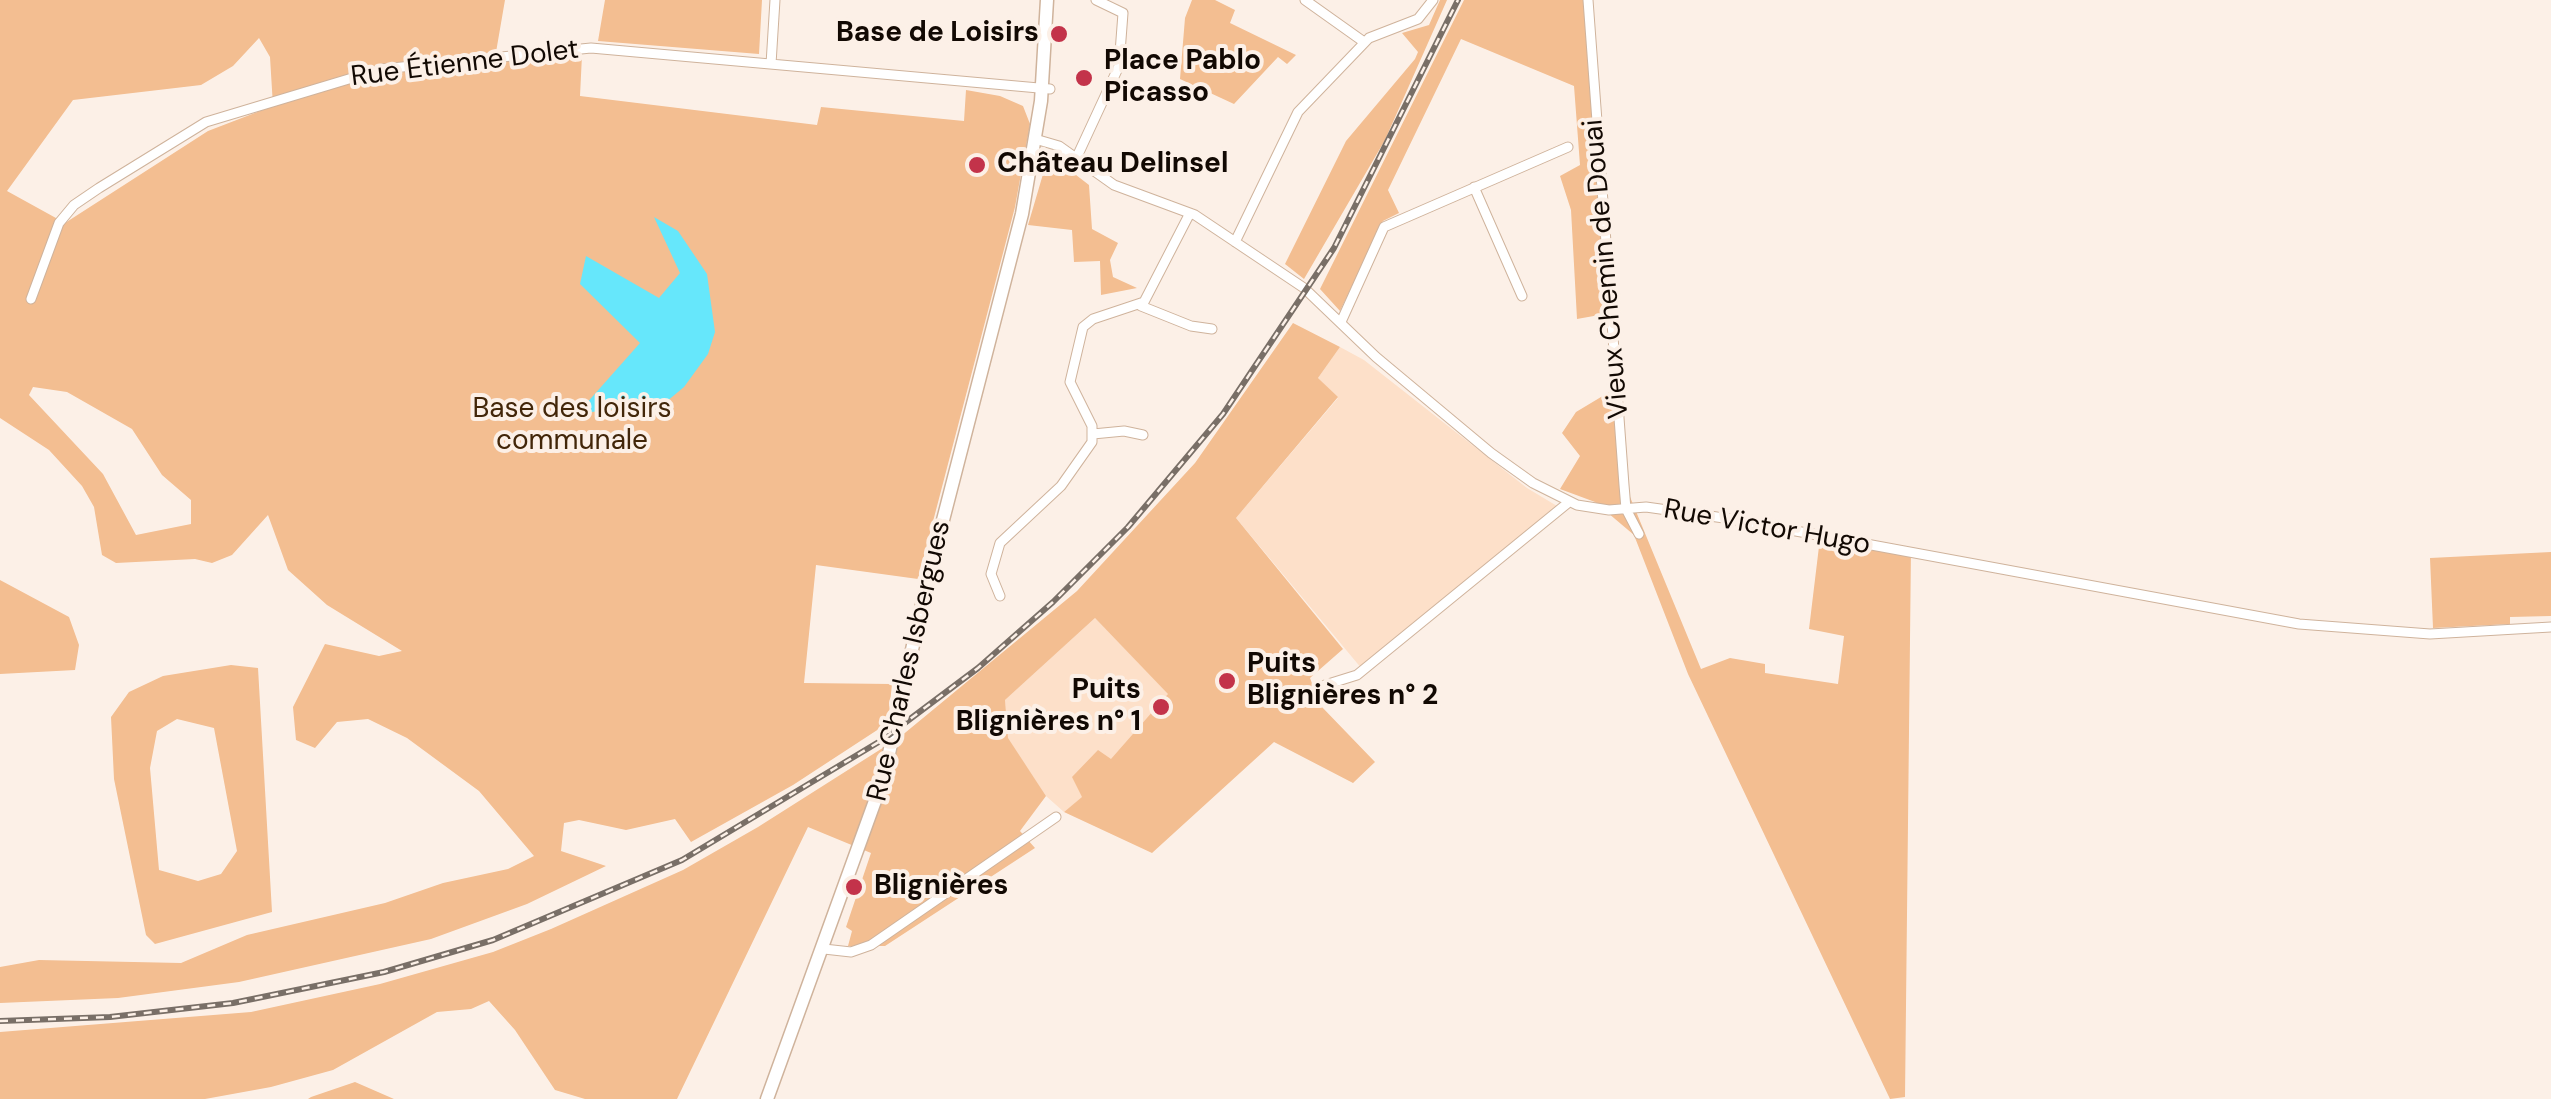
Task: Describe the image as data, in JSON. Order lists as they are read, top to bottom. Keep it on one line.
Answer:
{"streets":{"main road":["Rue Charles Isbergues"],"street":["Rue Étienne Dolet","Vieux Chemin de Douai","Rue Victor Hugo"]},"crossings":[["Rue Étienne Dolet","Rue Charles Isbergues"],["Vieux Chemin de Douai","Rue Victor Hugo"],["Rue Victor Hugo","Rue Charles Isbergues"]],"parks":["Base des loisirs communale"],"places":["Base de Loisirs","Place Pablo Picasso","Château Delinsel","Puits Blignières n° 2","Puits Blignières n° 1","Blignières"]}
